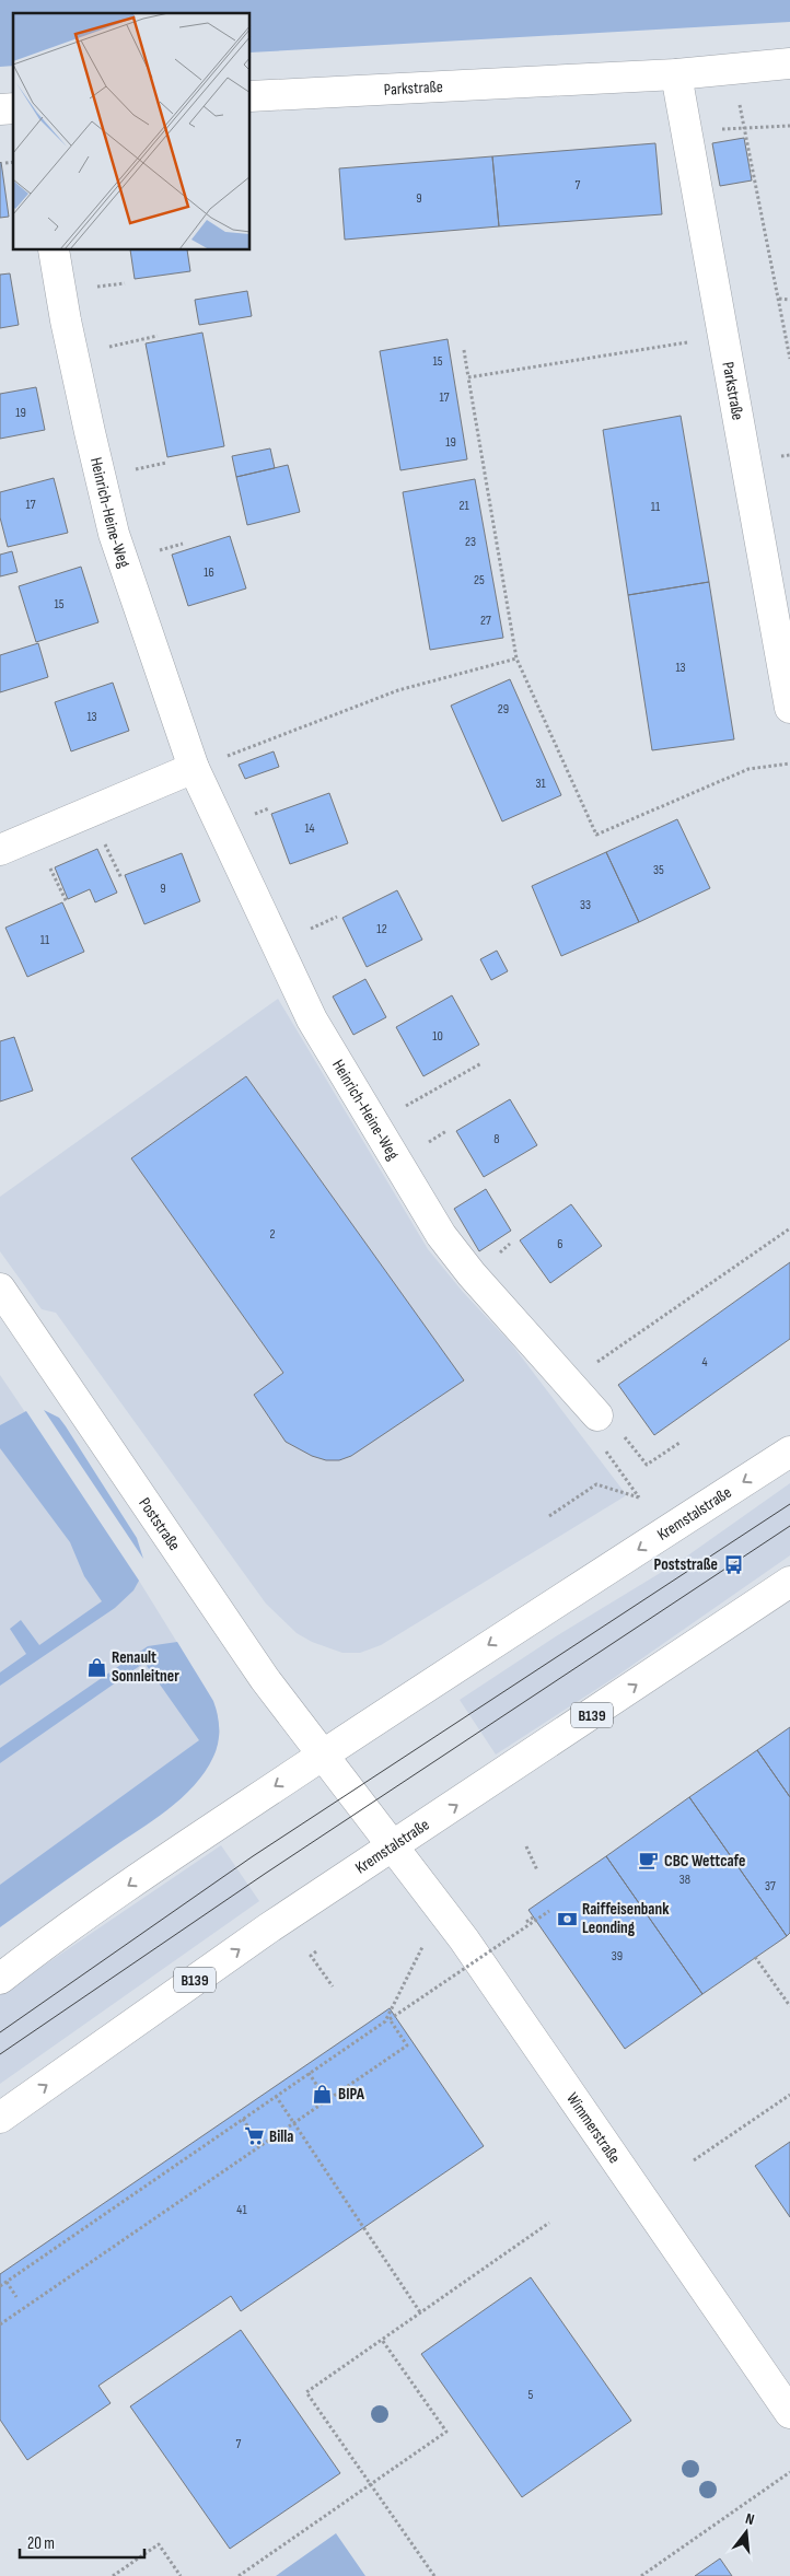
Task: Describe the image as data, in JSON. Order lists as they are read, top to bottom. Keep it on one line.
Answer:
{"streets":{"street":["Parkstraße","Heinrich-Heine-Weg","Kremstalstraße","Poststraße","B139","Wimmerstraße"]},"crossings":[["Kremstalstraße","Poststraße"],["Kremstalstraße","Wimmerstraße"],["Poststraße","Wimmerstraße"]],"places":{"bus stop":["Poststraße"],"shop":["Renault Sonnleitner","BIPA"],"cafe":["CBC Wettcafe"],"bank":["Raiffeisenbank Leonding"],"supermarket":["Billa"]},"house_numbers":["7","9","15","17","19","19","17","21","11","23","16","25","15","27","13","29","13","31","14","35","9","33","12","11","10","8","2","6","4","38","37","39","41","5","7"],"scale_bar":"20 m","north":"top"}
